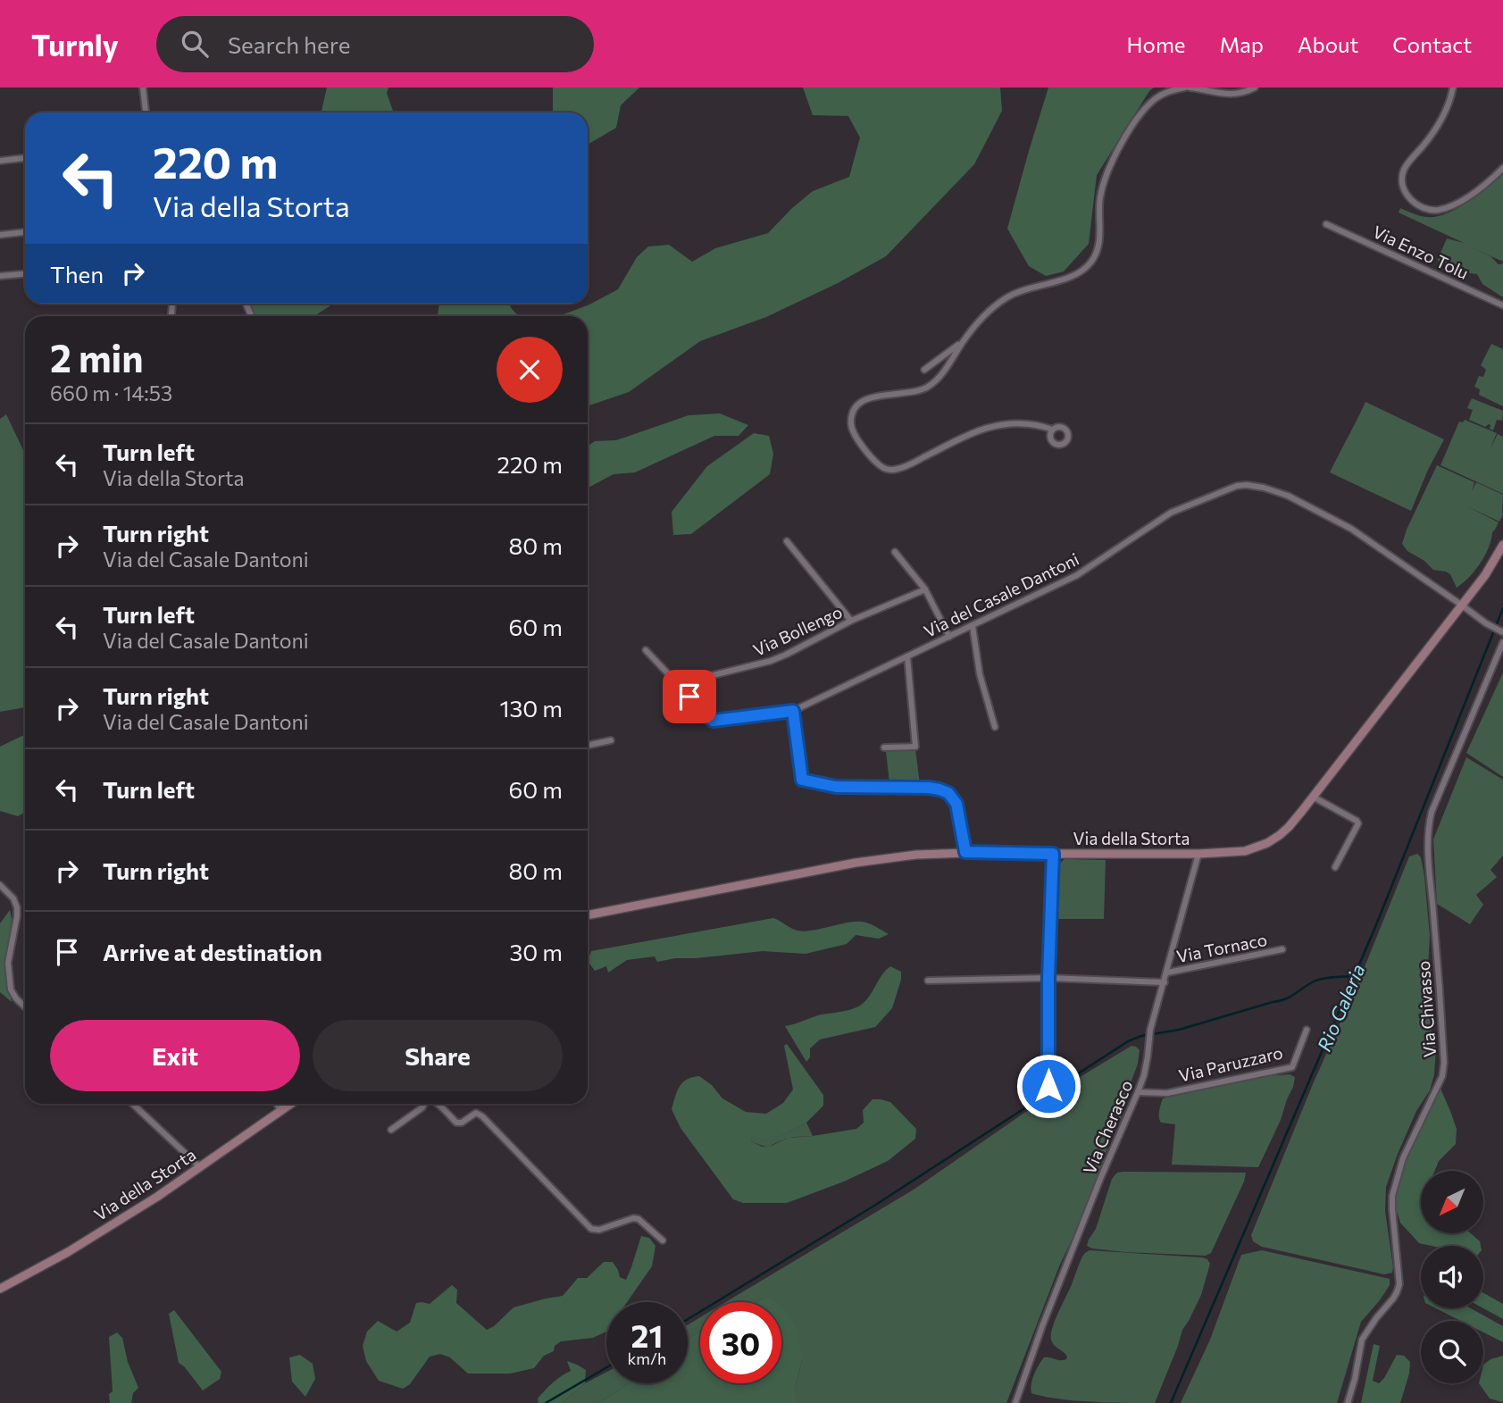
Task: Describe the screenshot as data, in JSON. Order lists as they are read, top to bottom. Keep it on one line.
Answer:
{"streets":{"main road":["Via della Storta"],"street":["Via Enzo Tolu","Via del Casale Dantoni","Via Bollengo","Via Tornaco","Via Chivasso","Via Paruzzaro","Via Cherasco"]},"crossings":[["Via del Casale Dantoni","Via Bollengo"],["Via del Casale Dantoni","Via della Storta"],["Via della Storta","Via Cherasco"],["Via Tornaco","Via Cherasco"],["Via Paruzzaro","Via Cherasco"]],"water":["Rio Galeria"],"north":"bottom left","page":{"header":"Turnly","search":"Search here","nav":["Home","Map","About","Contact"],"turn":["220 m","Via della Storta"],"then":"Then","heading":["2 min","660 m · 14:53"],"list":[{"name":"Turn left","note":"Via della Storta","value":"220 m"},{"name":"Turn right","note":"Via del Casale Dantoni","value":"80 m"},{"name":"Turn left","note":"Via del Casale Dantoni","value":"60 m"},{"name":"Turn right","note":"Via del Casale Dantoni","value":"130 m"},{"name":"Turn left","value":"60 m"},{"name":"Turn right","value":"80 m"},{"name":"Arrive at destination","value":"30 m"}],"buttons":["Exit","Share"],"speed":"21 km/h","limit":"30"}}
